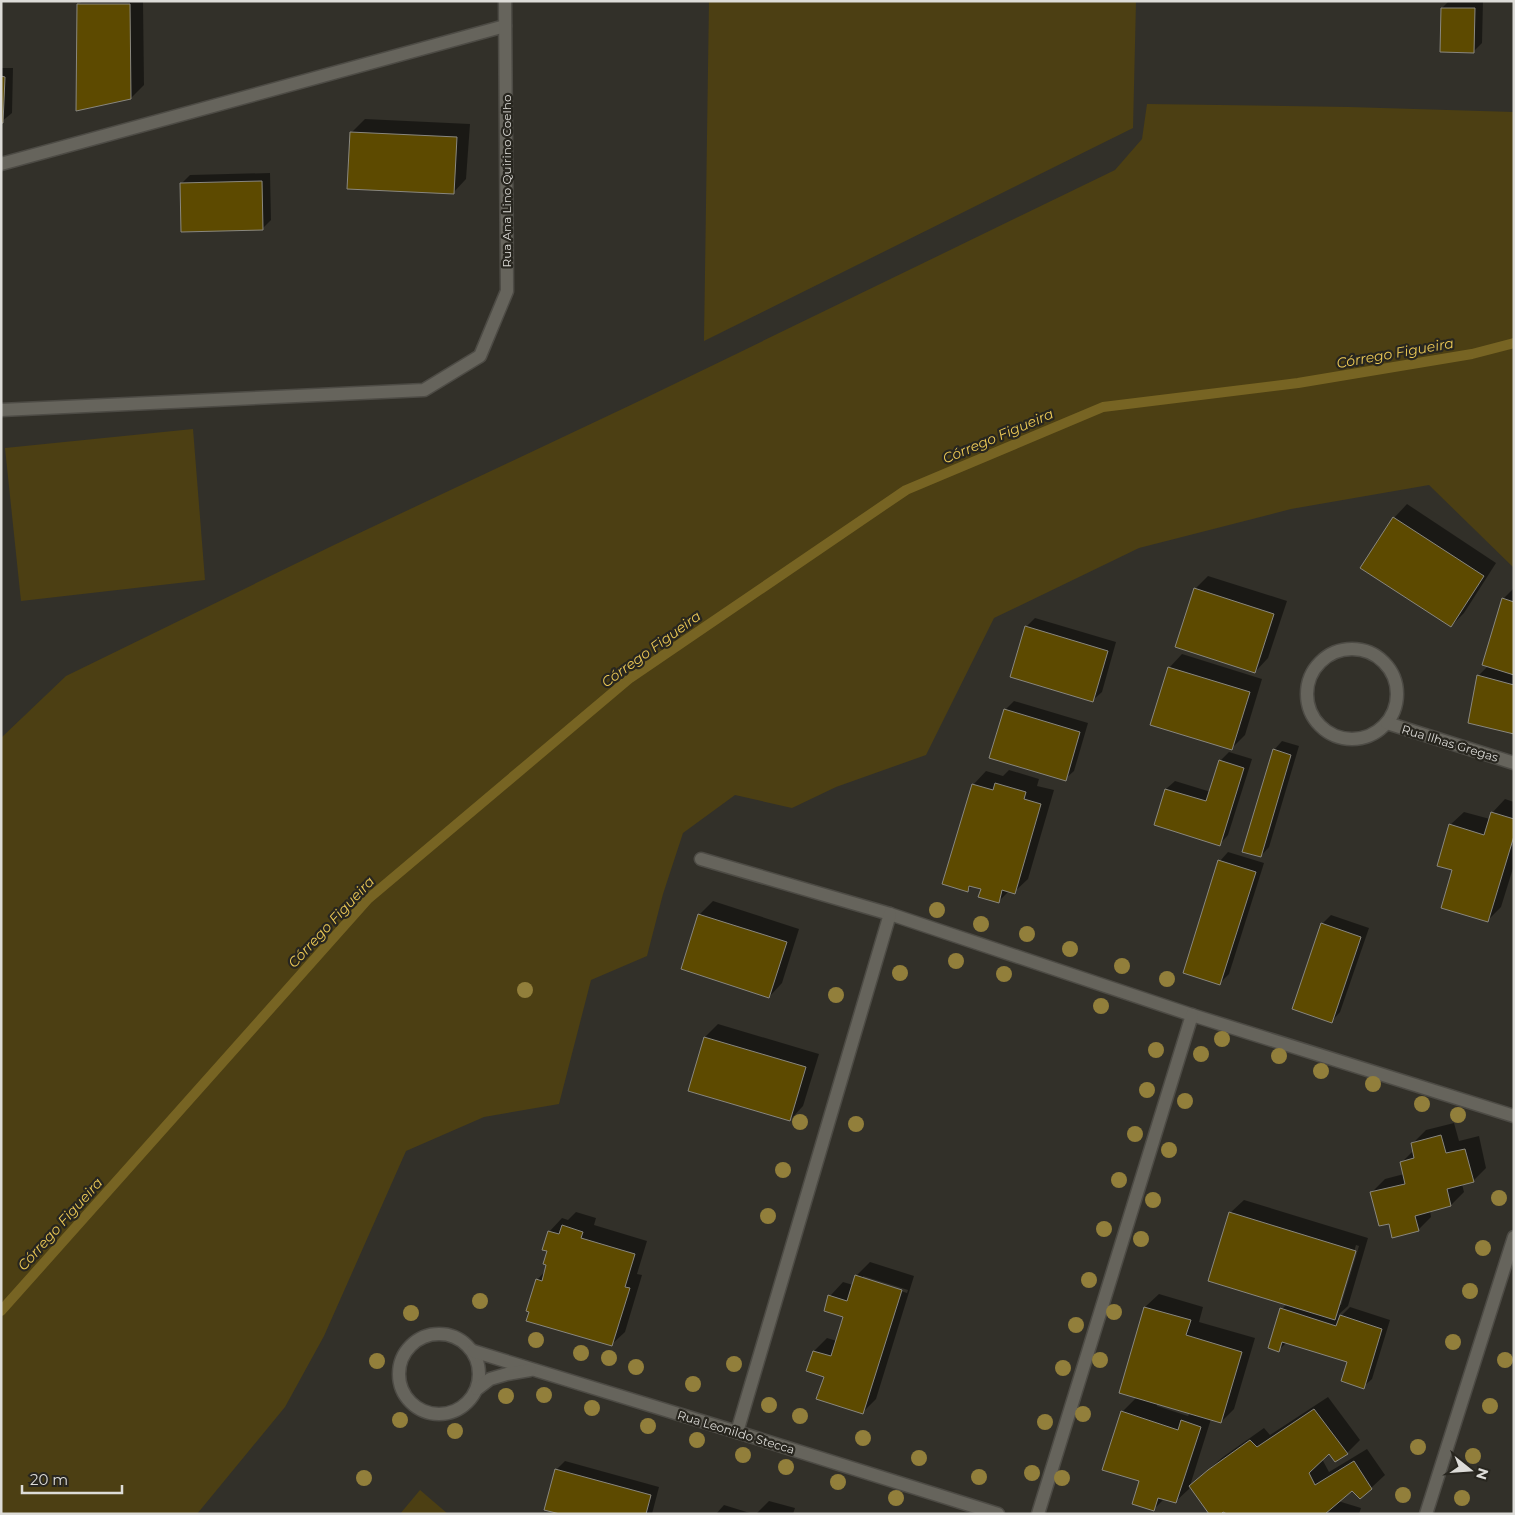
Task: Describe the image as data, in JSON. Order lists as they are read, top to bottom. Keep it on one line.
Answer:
{"streets":{"street":["Rua Ana Lino Quirino Coelho","Rua Ilhas Gregas","Rua Leonildo Stecca"]},"water":["Córrego Figueira"],"scale_bar":"20 m","north":"right"}
